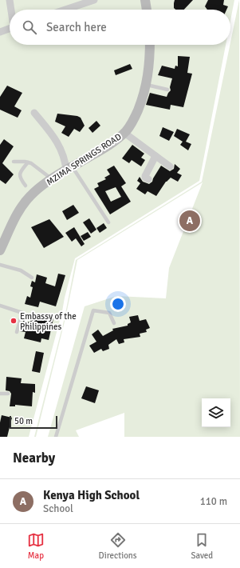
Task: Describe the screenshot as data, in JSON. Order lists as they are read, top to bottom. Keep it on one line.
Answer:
{"streets":{"street":["MZIMA SPRINGS ROAD"]},"places":["Embassy of the Philippines"],"scale_bar":"50 m","page":{"search":"Search here","pins":"A","scale":"50 m","heading":"Nearby","list":[{"mark":"A","name":"Kenya High School","note":"School","value":"110 m"}],"nav":["Map","Directions","Saved"]}}
